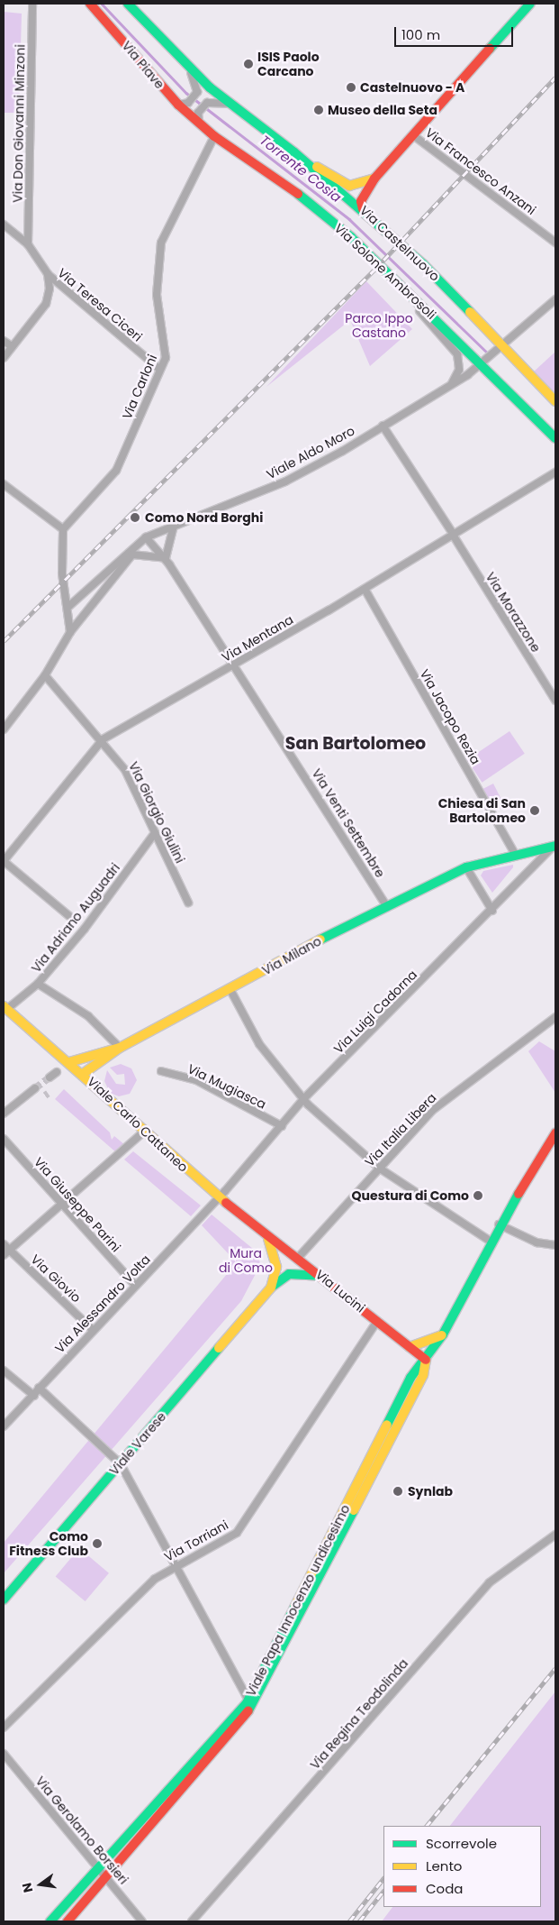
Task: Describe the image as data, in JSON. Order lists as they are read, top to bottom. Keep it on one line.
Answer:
{"streets":{"main road":["Via Piave","Via Castelnuovo","Via Solone Ambrosoli","Via Milano","Viale Carlo Cattaneo","Via Lucini","Viale Varese","Viale Papa Innocenzo undicesimo"],"street":["Via Don Giovanni Minzoni","Via Francesco Anzani","Via Teresa Ciceri","Via Carloni","Viale Aldo Moro","Via Morazzone","Via Mentana","Via Jacopo Rezia","Via Giorgio Giulini","Via Venti Settembre","Via Adriano Auguadri","Via Luigi Cadorna","Via Mugiasca","Via Italia Libera","Via Giuseppe Parini","Via Giovio","Via Alessandro Volta","Via Torriani","Via Regina Teodolinda","Via Gerolamo Borsieri"]},"crossings":[["Via Piave","Via Solone Ambrosoli"],["Via Don Giovanni Minzoni","Via Teresa Ciceri"],["Via Castelnuovo","Viale Aldo Moro"],["Via Solone Ambrosoli","Via Carloni"],["Via Solone Ambrosoli","Viale Aldo Moro"],["Via Teresa Ciceri","Via Carloni"],["Viale Aldo Moro","Via Morazzone"],["Viale Aldo Moro","Via Venti Settembre"],["Via Morazzone","Via Mentana"],["Via Mentana","Via Jacopo Rezia"],["Via Mentana","Via Giorgio Giulini"],["Via Mentana","Via Venti Settembre"],["Via Jacopo Rezia","Via Milano"],["Via Giorgio Giulini","Via Adriano Auguadri"],["Via Venti Settembre","Via Milano"],["Via Adriano Auguadri","Viale Carlo Cattaneo"],["Via Milano","Via Luigi Cadorna"],["Via Milano","Viale Carlo Cattaneo"],["Via Luigi Cadorna","Via Mugiasca"],["Via Luigi Cadorna","Viale Carlo Cattaneo"],["Via Luigi Cadorna","Via Alessandro Volta"],["Viale Carlo Cattaneo","Via Lucini"],["Viale Carlo Cattaneo","Via Alessandro Volta"],["Viale Carlo Cattaneo","Viale Varese"],["Via Italia Libera","Via Lucini"],["Via Giuseppe Parini","Via Alessandro Volta"],["Via Giovio","Via Alessandro Volta"],["Via Lucini","Viale Varese"],["Via Lucini","Via Torriani"],["Via Lucini","Viale Papa Innocenzo undicesimo"],["Viale Papa Innocenzo undicesimo","Via Gerolamo Borsieri"]],"districts":["San Bartolomeo"],"water":["Torrente Cosia"],"parks":["Parco Ippo Castano","Mura di Como"],"places":["ISIS Paolo Carcano","Castelnuovo - A","Museo della Seta","Como Nord Borghi","Chiesa di San Bartolomeo","Questura di Como","Synlab","Como Fitness Club"],"legend":["Scorrevole","Lento","Coda"],"scale_bar":"100 m","north":"left"}
